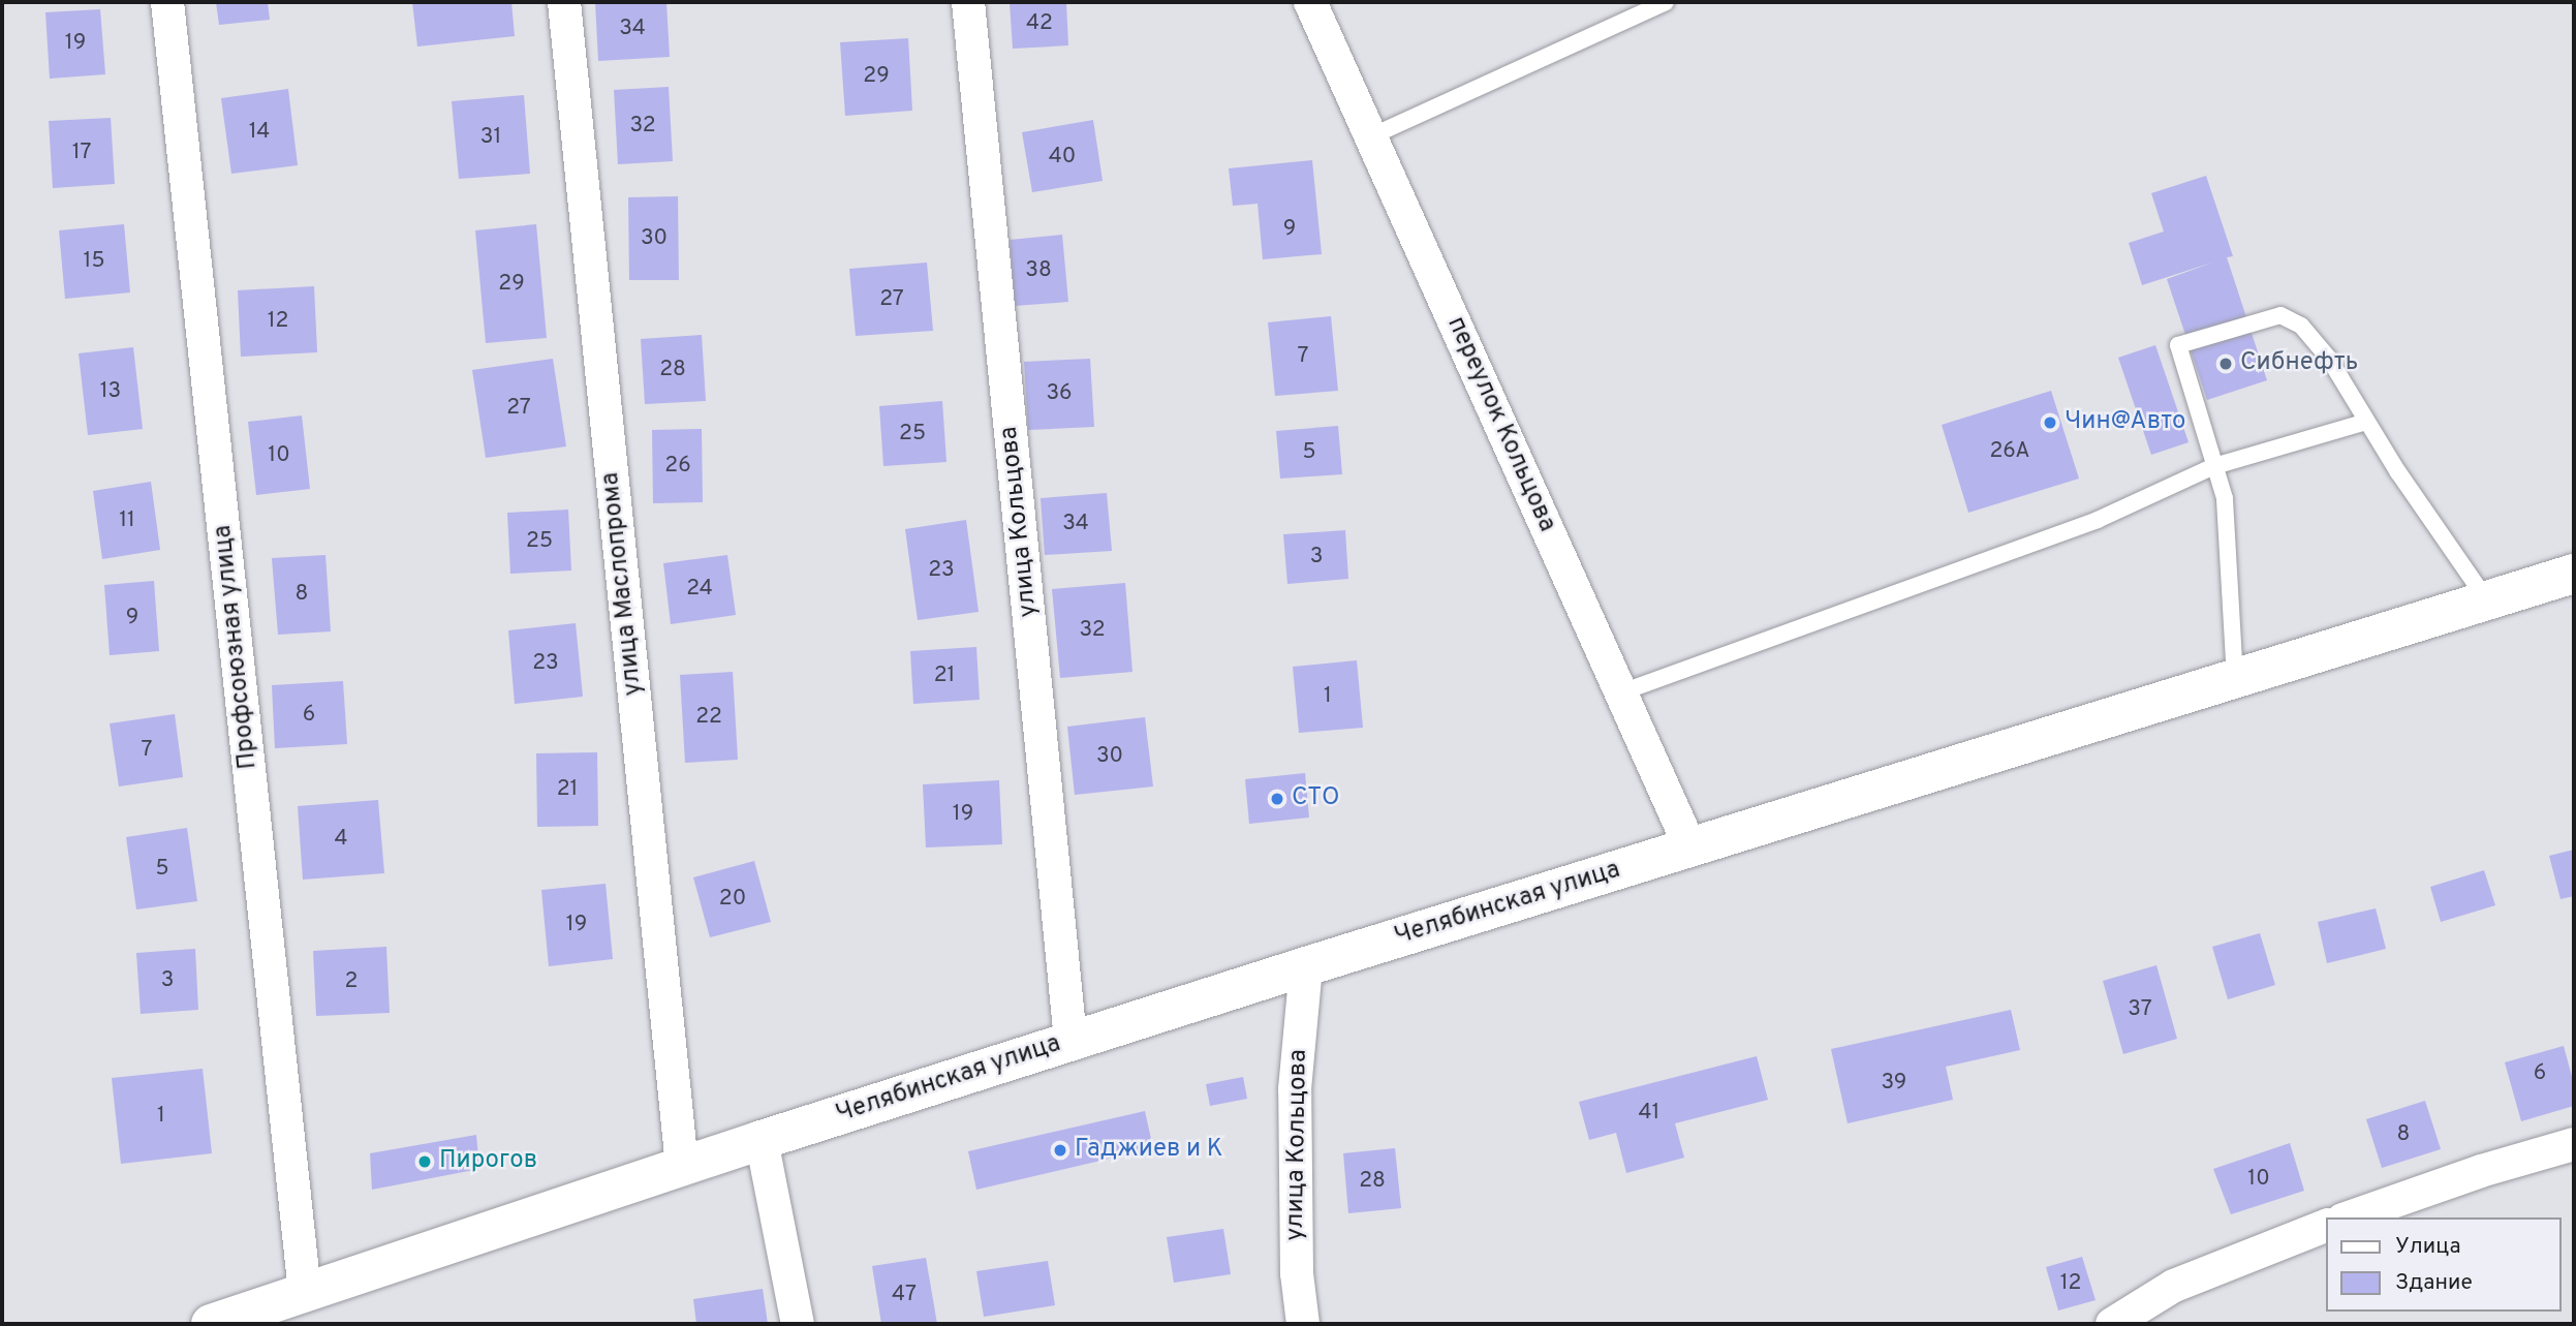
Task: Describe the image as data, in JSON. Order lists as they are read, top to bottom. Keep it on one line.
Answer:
{"streets":{"main road":["Челябинская улица"],"street":["переулок Кольцова","улица Кольцова","улица Маслопрома","Профсоюзная улица"]},"crossings":[["переулок Кольцова","Челябинская улица"],["улица Кольцова","Челябинская улица"],["улица Маслопрома","Челябинская улица"],["Профсоюзная улица","Челябинская улица"]],"places":["Сибнефть","Чин@Авто","СТО","Гаджиев и К","Пирогов"],"house_numbers":["42","34","19","29","32","14","31","17","40","9","30","15","38","29","27","12","7","28","13","36","27","25","26А","5","10","26","11","34","25","3","23","24","8","9","32","23","21","1","6","22","7","30","21","19","4","5","20","19","3","2","37","6","39","41","1","8","10","28","12","47"],"legend":["Улица","Здание"]}
